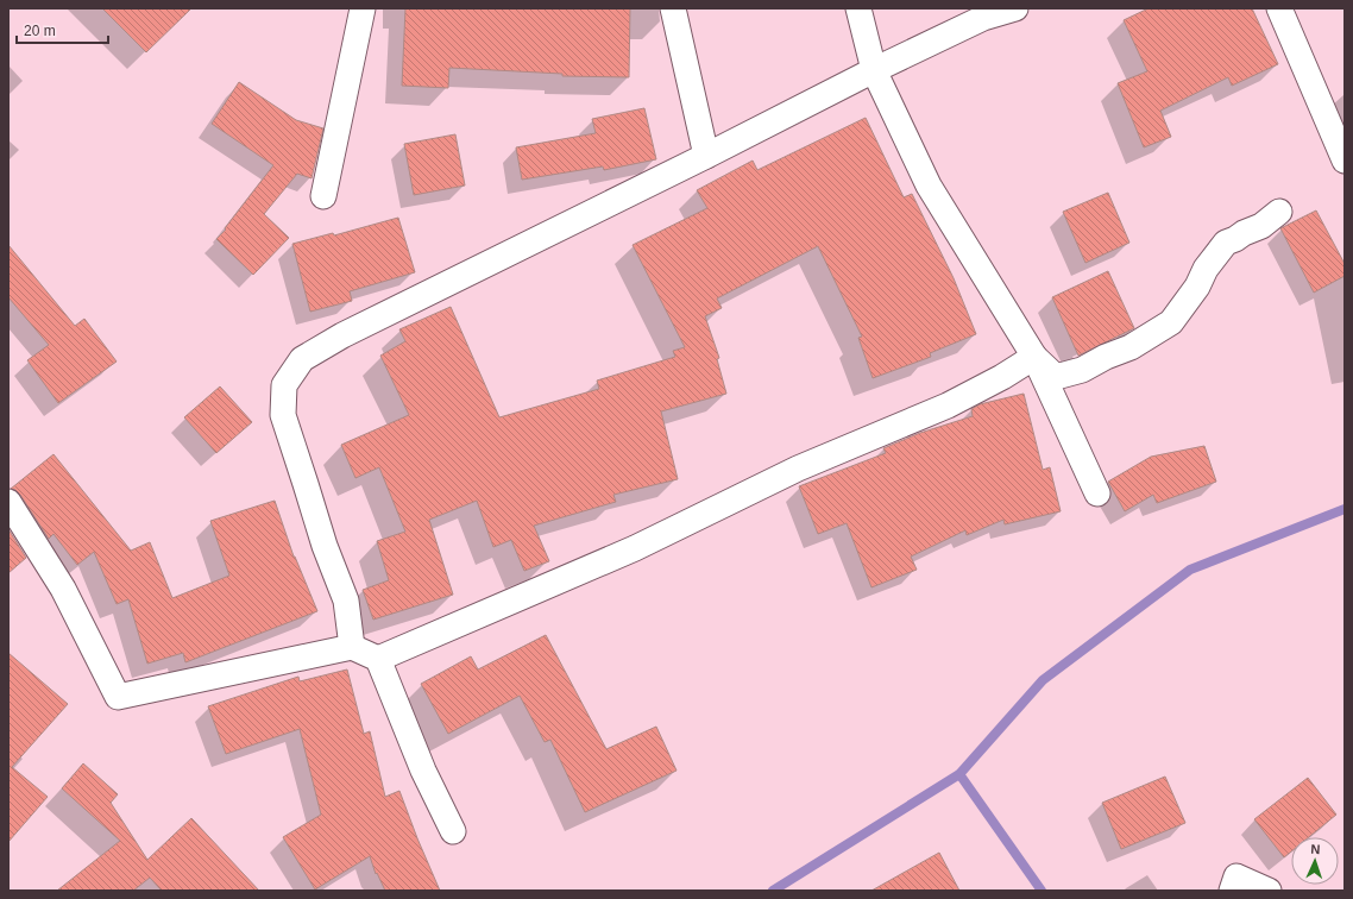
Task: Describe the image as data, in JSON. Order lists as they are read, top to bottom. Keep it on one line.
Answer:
{"scale_bar":"20 m","north":"top"}
